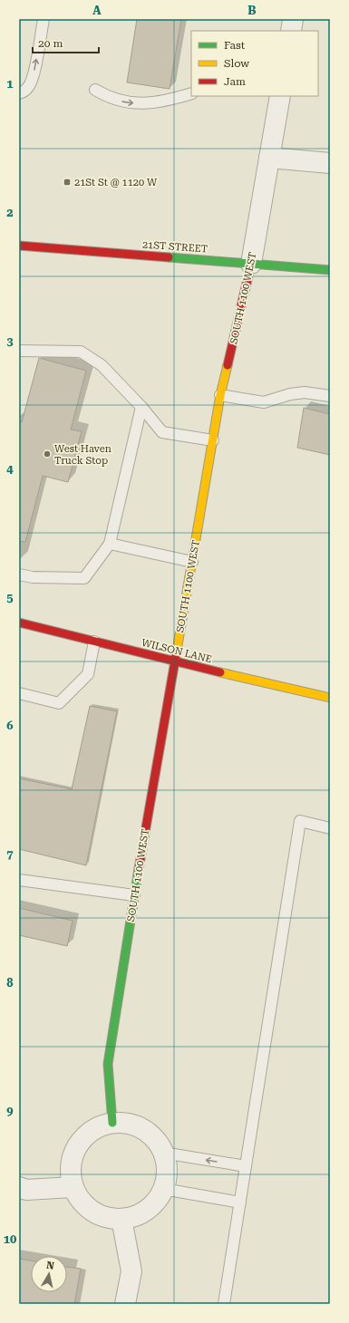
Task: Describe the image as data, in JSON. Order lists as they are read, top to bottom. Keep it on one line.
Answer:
{"streets":{"street":["21ST STREET","SOUTH 1100 WEST","WILSON LANE"]},"crossings":[["21ST STREET","SOUTH 1100 WEST"],["SOUTH 1100 WEST","WILSON LANE"]],"places":{"transit":["21St St @ 1120 W"],"other":["West Haven Truck Stop"]},"legend":["Fast","Slow","Jam"],"scale_bar":"20 m","north":"top","grid":{"columns":["A","B"],"rows":["1","2","3","4","5","6","7","8","9","10"]}}
